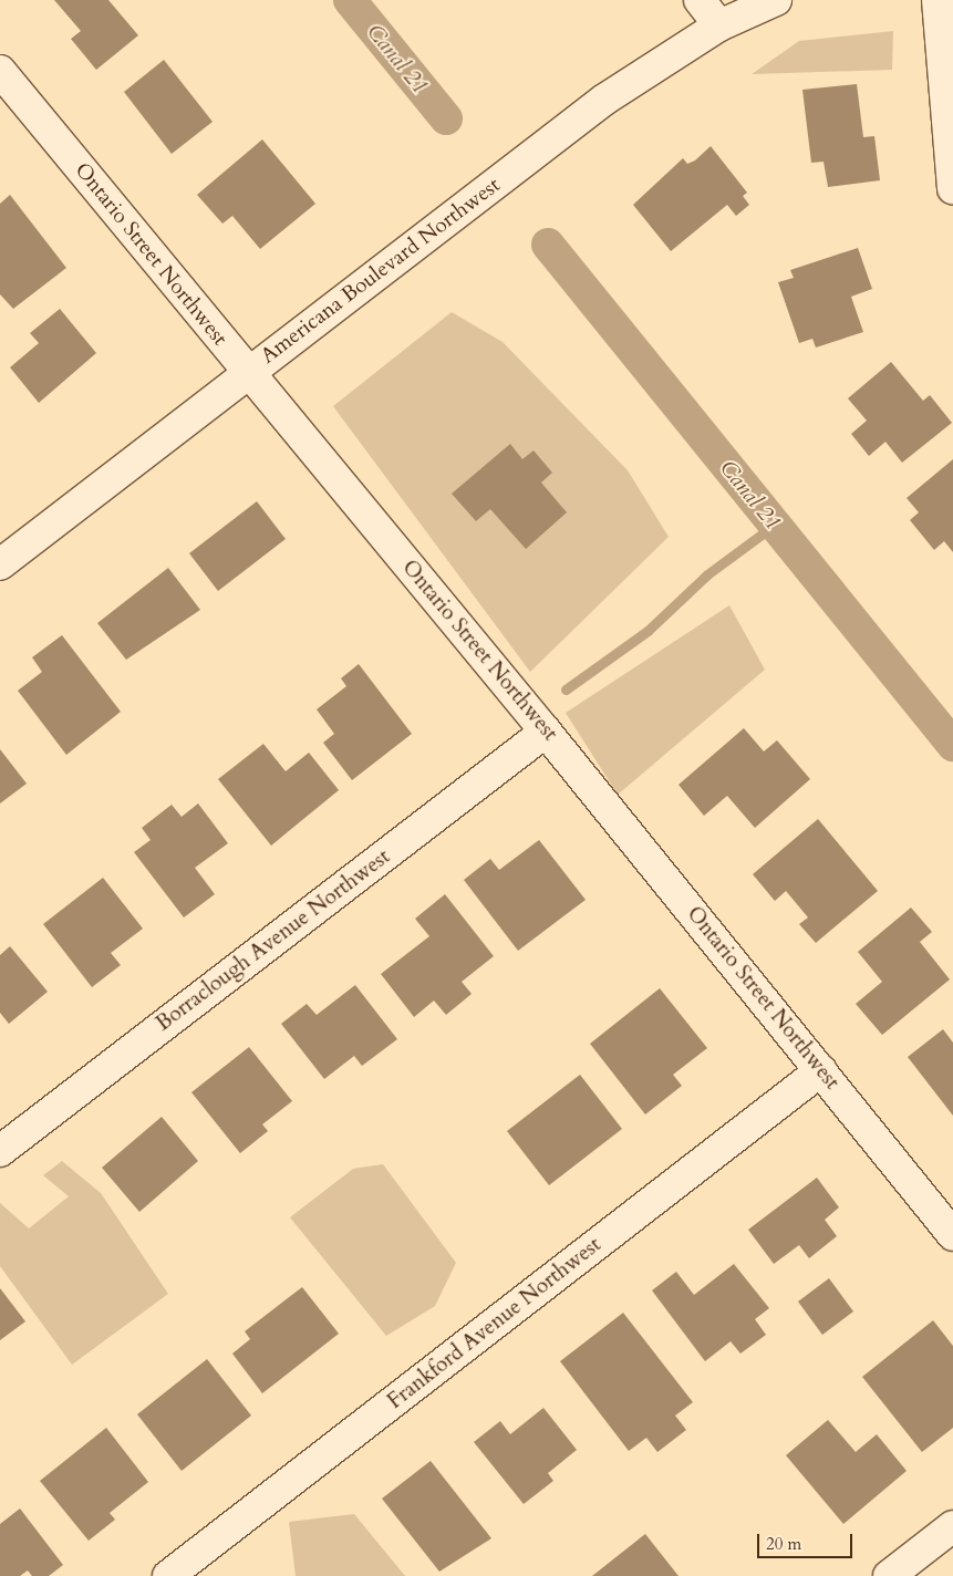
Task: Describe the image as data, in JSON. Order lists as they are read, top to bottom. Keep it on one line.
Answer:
{"streets":{"street":["Ontario Street Northwest","Americana Boulevard Northwest","Borraclough Avenue Northwest","Frankford Avenue Northwest"]},"crossings":[["Ontario Street Northwest","Americana Boulevard Northwest"],["Ontario Street Northwest","Borraclough Avenue Northwest"],["Ontario Street Northwest","Frankford Avenue Northwest"]],"water":["Canal 21"],"scale_bar":"20 m"}
